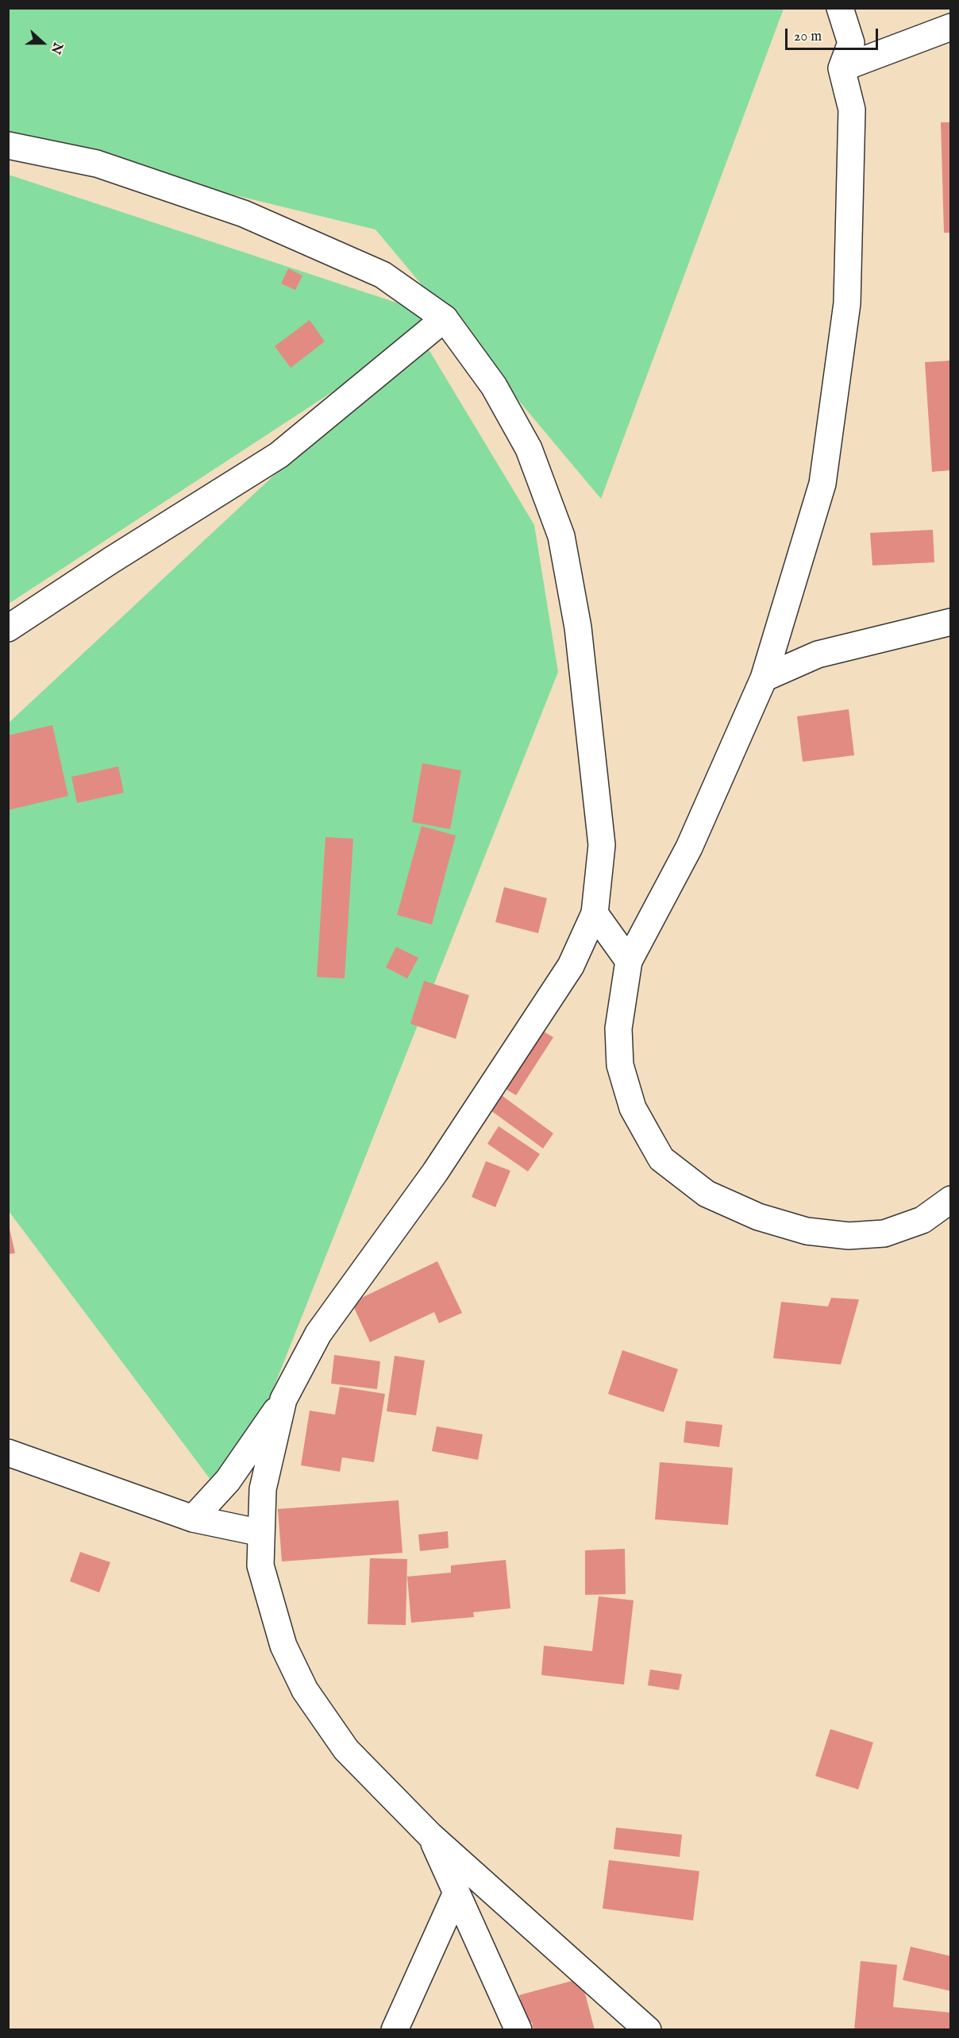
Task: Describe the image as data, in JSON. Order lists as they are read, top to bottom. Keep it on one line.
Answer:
{"scale_bar":"20 m","north":"right"}
